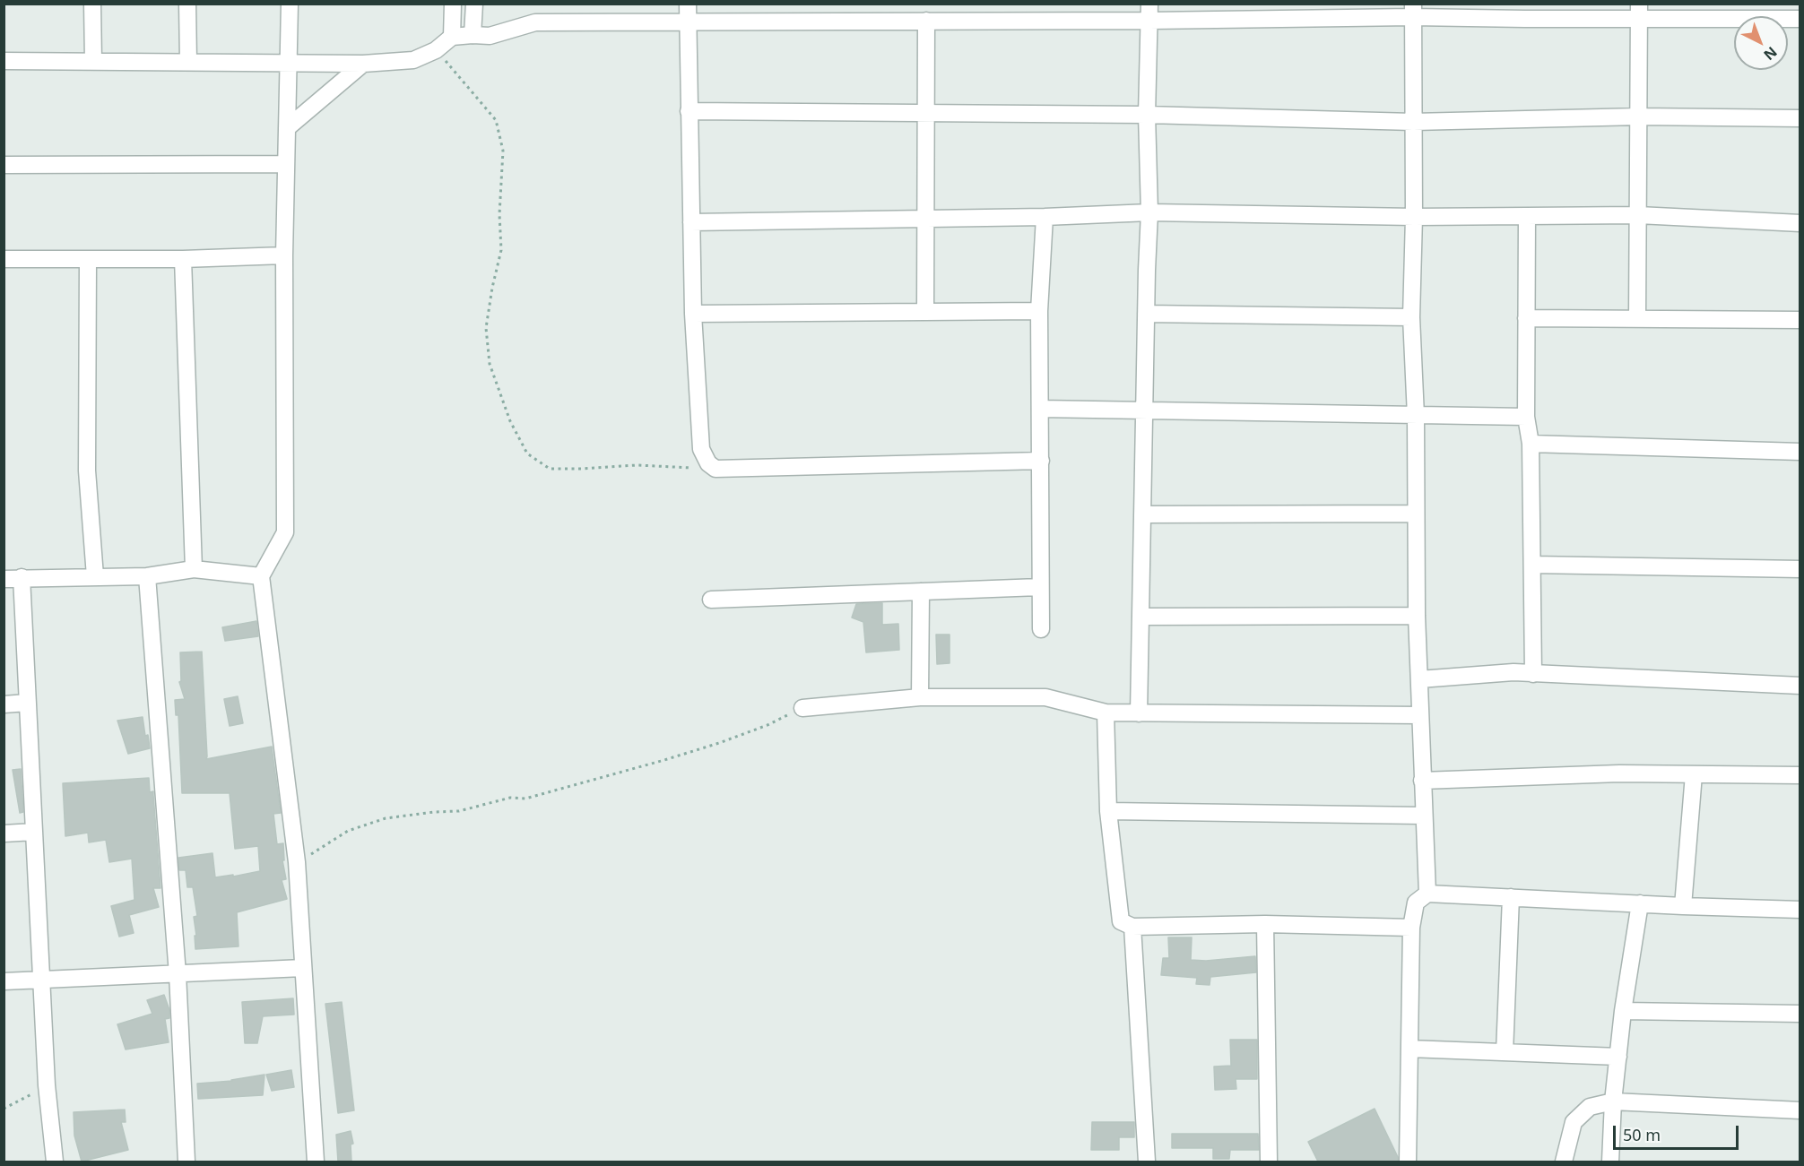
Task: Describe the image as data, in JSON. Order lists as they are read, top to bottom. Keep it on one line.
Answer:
{"scale_bar":"50 m","north":"bottom right"}
